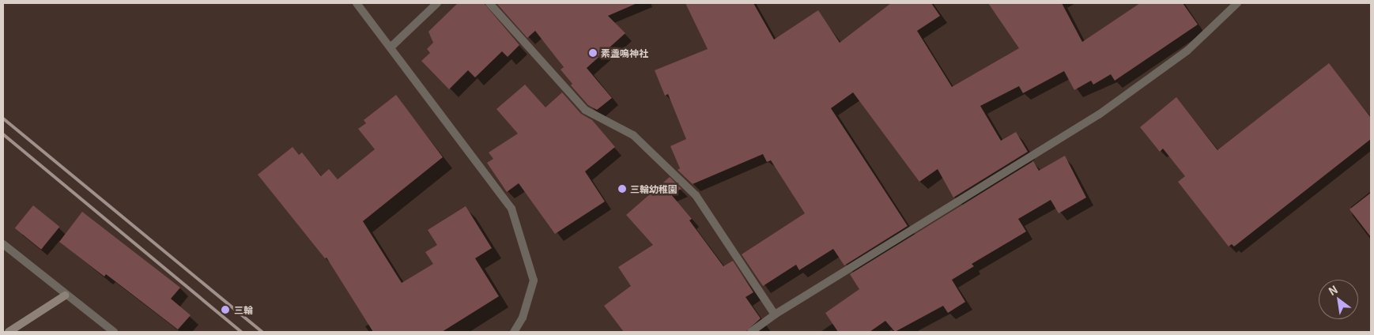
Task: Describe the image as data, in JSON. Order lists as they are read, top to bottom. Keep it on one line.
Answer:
{"places":["素盞鳴神社","三輪幼稚園","三輪"],"north":"top left"}
